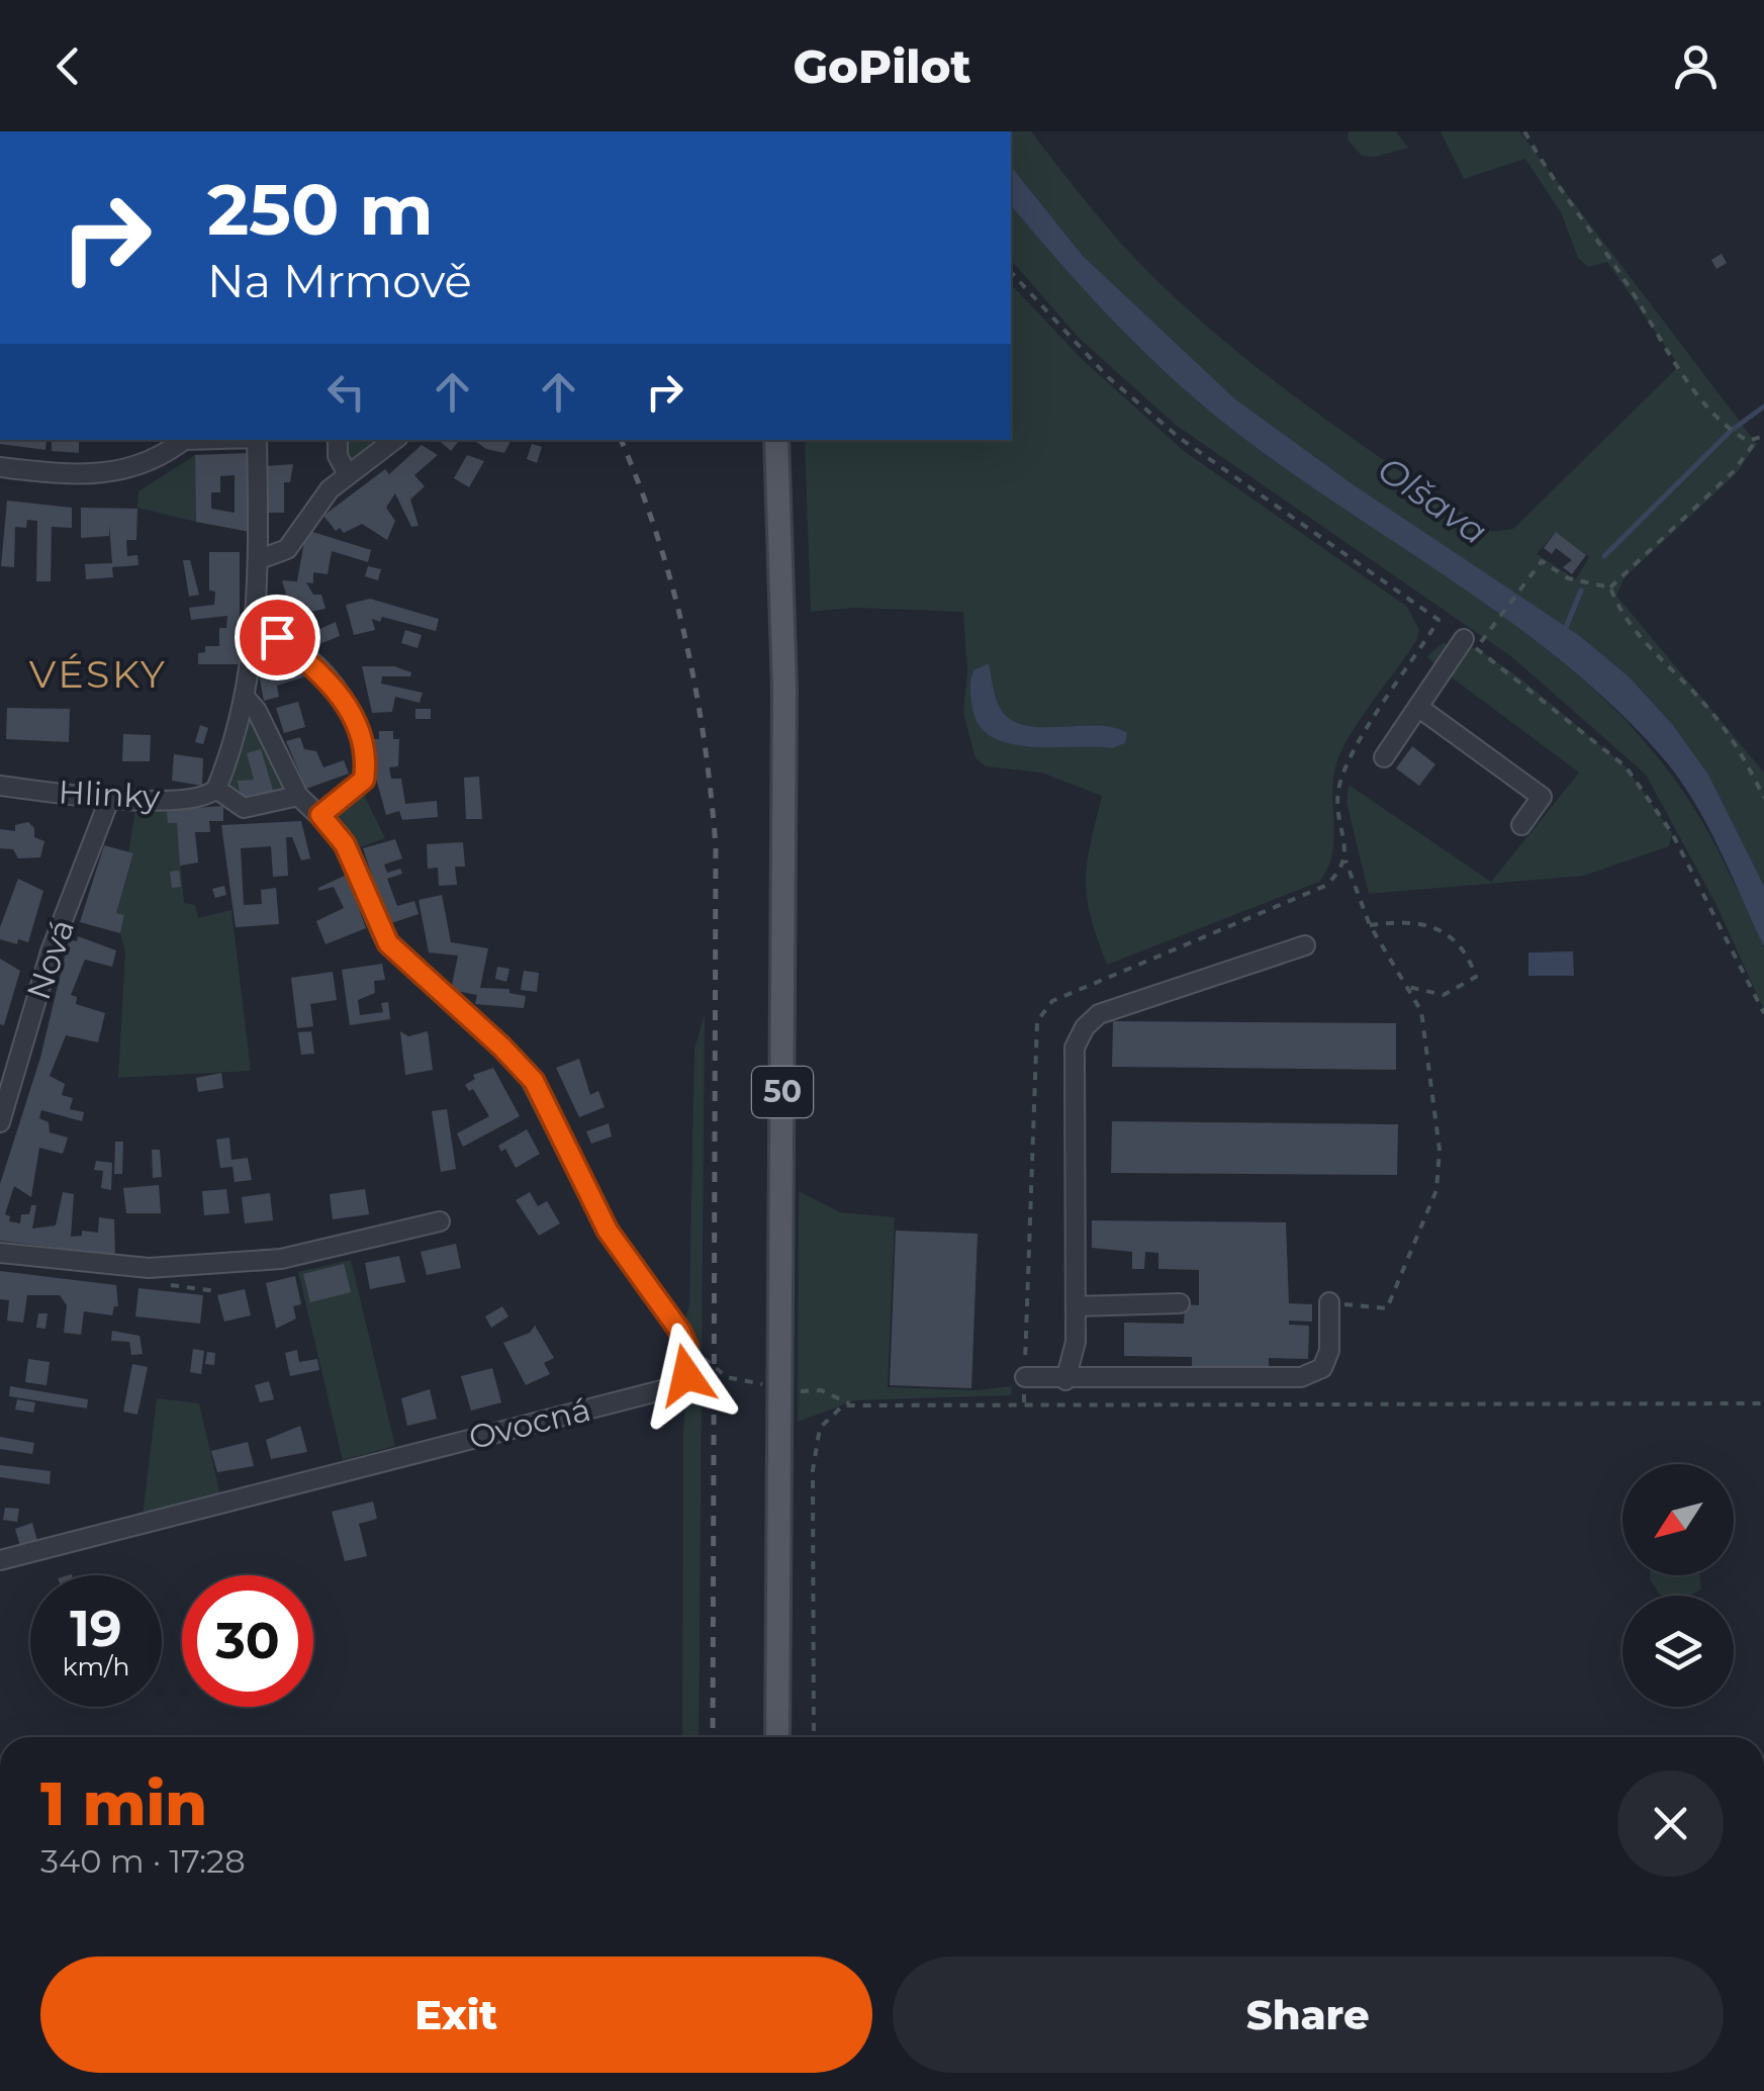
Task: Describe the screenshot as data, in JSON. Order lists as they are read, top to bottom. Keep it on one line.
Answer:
{"streets":{"main road":["50"],"street":["Hlinky","Nová","Ovocná"]},"crossings":[["Hlinky","Nová"]],"districts":["VÉSKY"],"water":["Olšava"],"north":"bottom left","page":{"header":"GoPilot","turn":["250 m","Na Mrmově"],"speed":"19 km/h","limit":"30","heading":["1 min","340 m · 17:28"],"buttons":["Exit","Share"]}}
